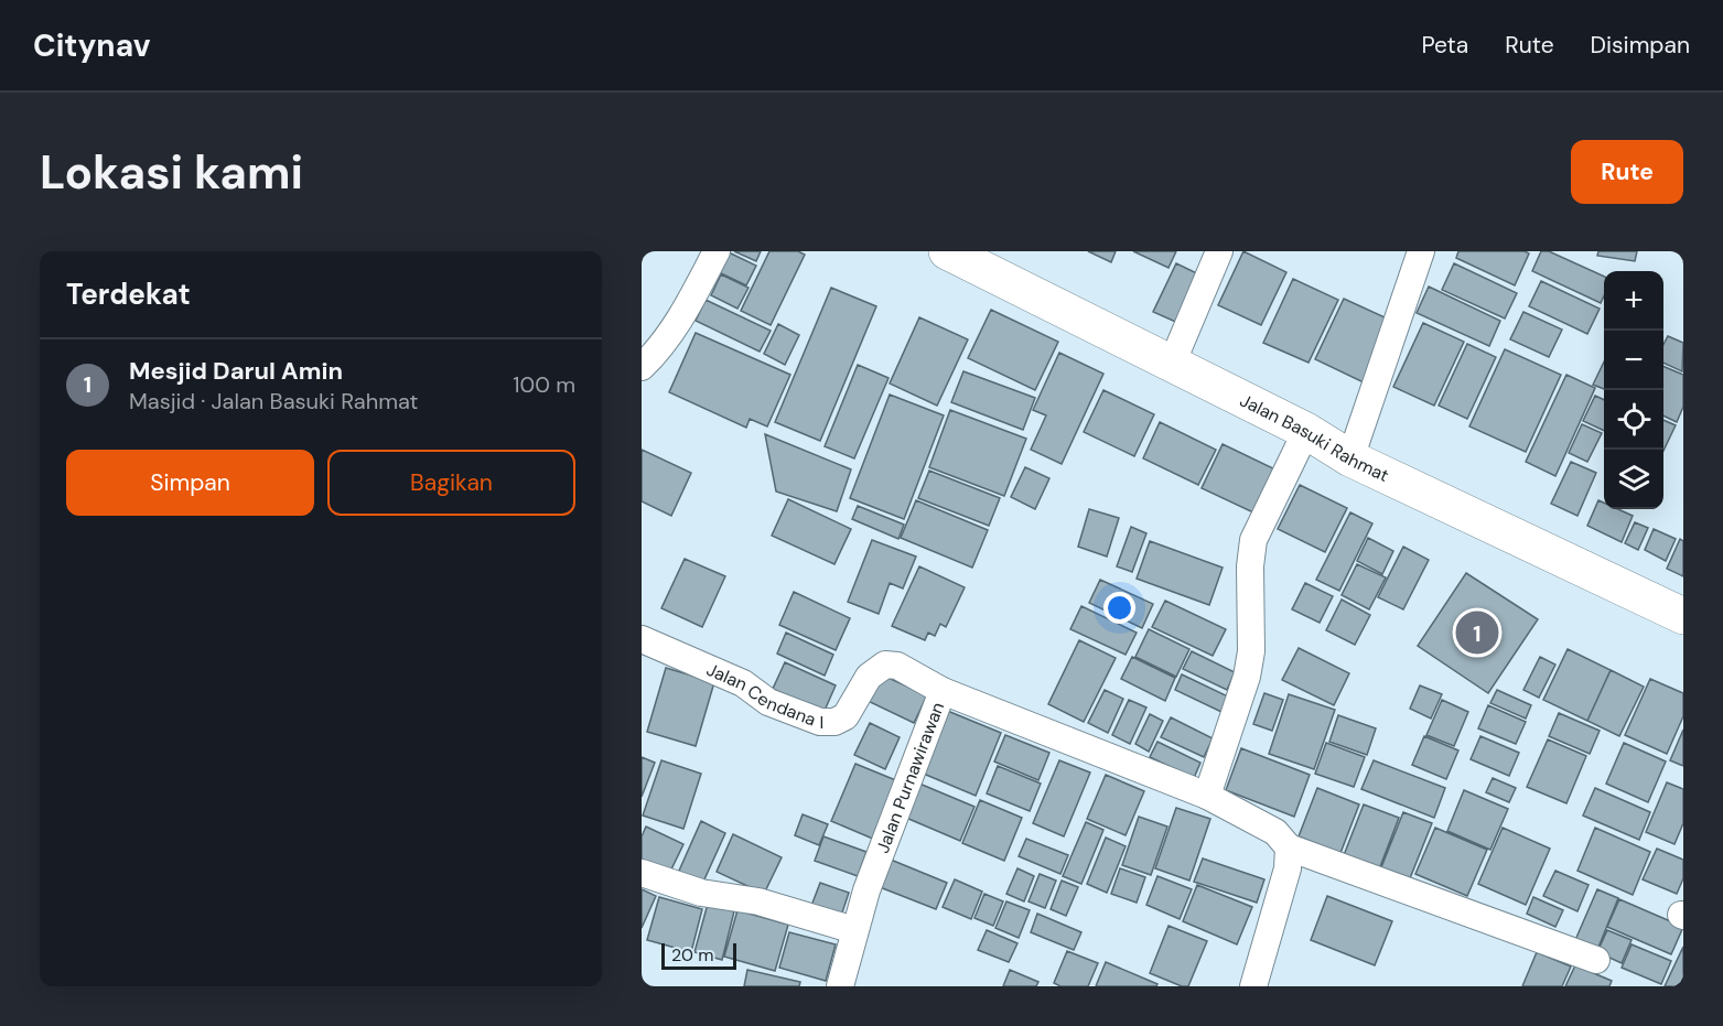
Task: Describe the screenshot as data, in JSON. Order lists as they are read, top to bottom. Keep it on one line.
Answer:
{"streets":{"highway":["Jalan Basuki Rahmat"],"street":["Jalan Cendana I","Jalan Purnawirawan"]},"crossings":[["Jalan Cendana I","Jalan Purnawirawan"]],"scale_bar":"20 m","page":{"header":"Citynav","nav":["Peta","Rute","Disimpan"],"buttons":["Rute",["Simpan","Bagikan"]],"title":"Lokasi kami","heading":"Terdekat","map_buttons":["+","−"],"list":[{"mark":"1","name":"Mesjid Darul Amin","note":"Masjid · Jalan Basuki Rahmat","value":"100 m"}],"pins":"1","scale":"20 m"}}
